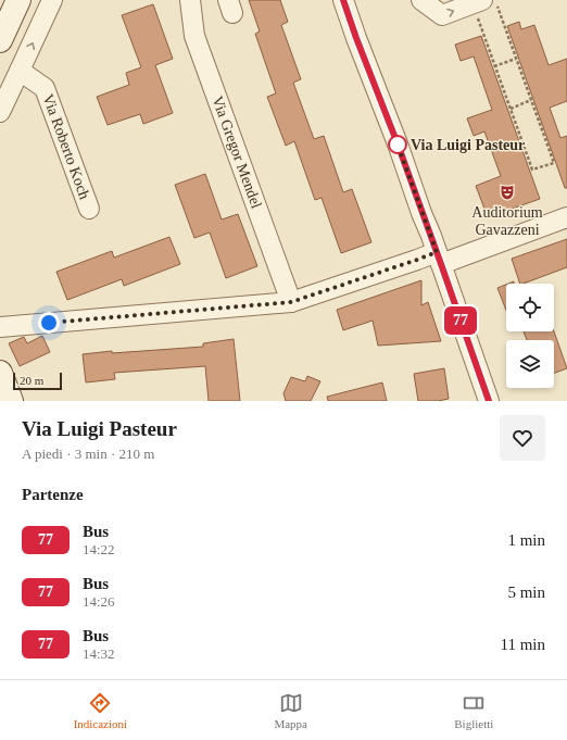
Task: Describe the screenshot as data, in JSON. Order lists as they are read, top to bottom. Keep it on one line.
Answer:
{"streets":{"street":["Via Roberto Koch","Via Gregor Mendel"]},"places":{"other":["Via Luigi Pasteur"],"theatre":["Auditorium Gavazzeni"]},"lines":["bus line 77"],"scale_bar":"20 m","page":{"on_map":"77","scale":"20 m","heading":[["Via Luigi Pasteur","A piedi · 3 min · 210 m"],"Partenze"],"list":[{"mark":"77","name":"Bus","note":"14:22","value":"1 min"},{"mark":"77","name":"Bus","note":"14:26","value":"5 min"},{"mark":"77","name":"Bus","note":"14:32","value":"11 min"}],"tabs":["Indicazioni","Mappa","Biglietti"]}}
